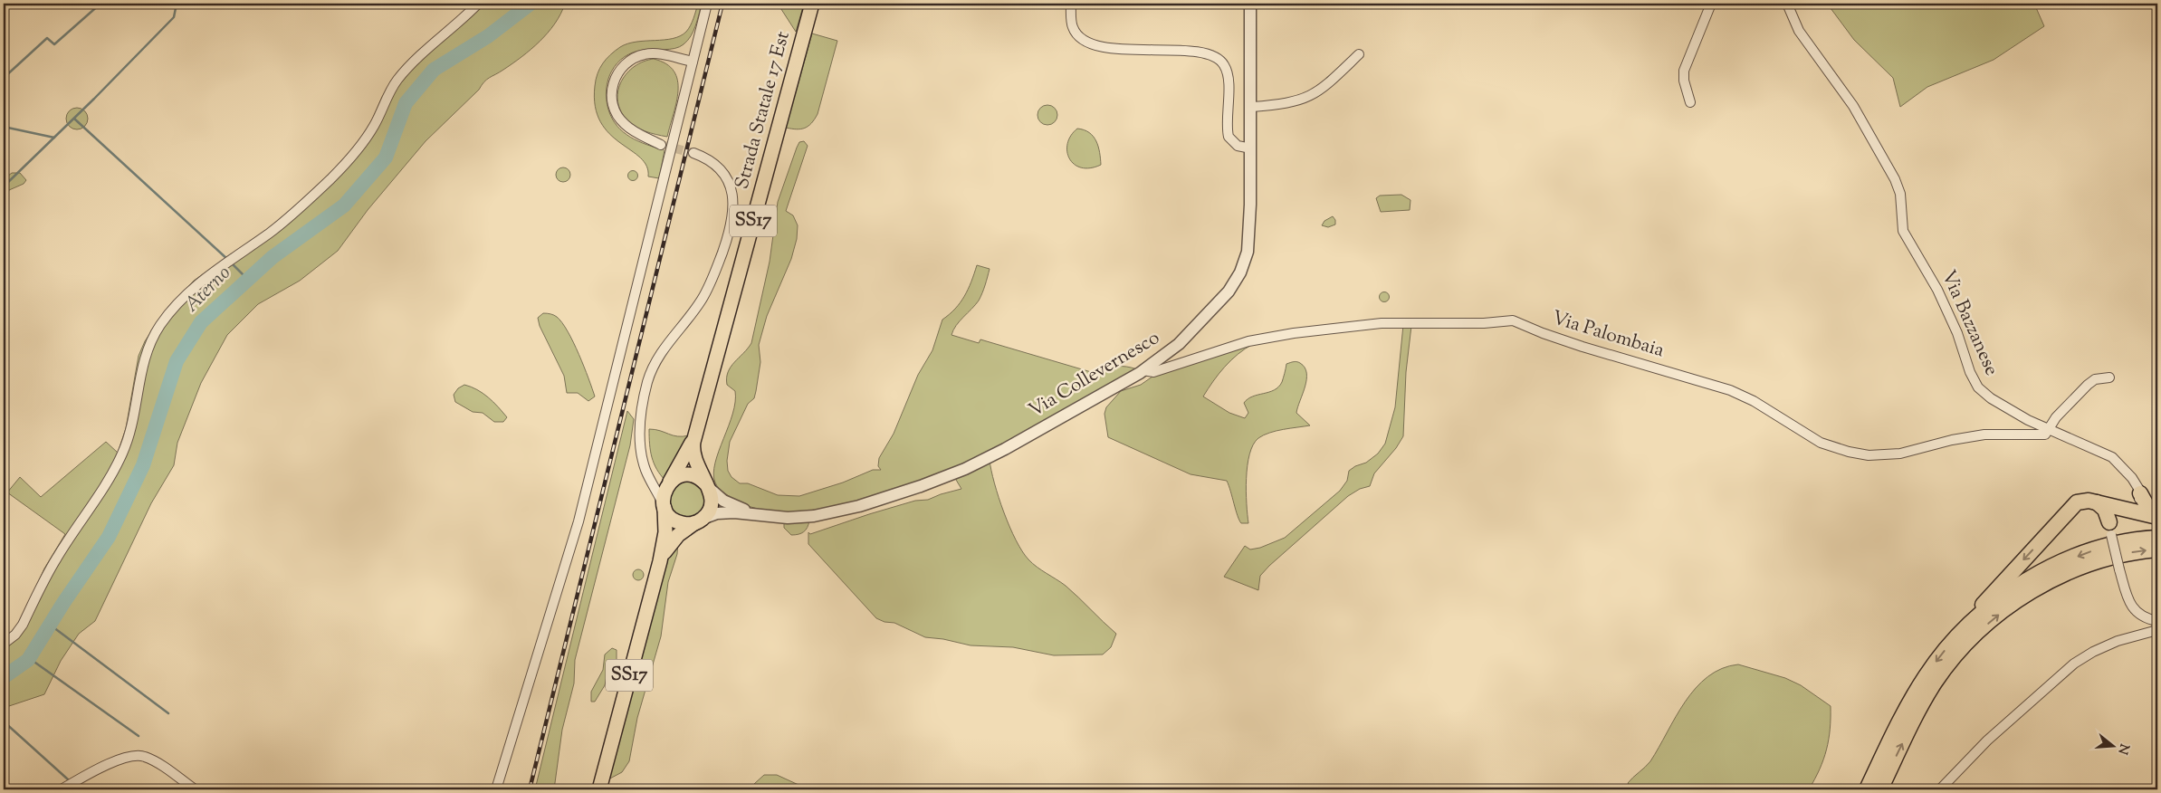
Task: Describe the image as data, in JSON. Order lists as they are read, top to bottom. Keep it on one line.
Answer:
{"streets":{"main road":["Strada Statale 17 Est","SS17"],"street":["Via Bazzanese","Via Palombaia","Via Collevernesco"]},"crossings":[["Strada Statale 17 Est","SS17"],["Strada Statale 17 Est","Via Collevernesco"],["SS17","Via Collevernesco"],["Via Bazzanese","Via Palombaia"],["Via Palombaia","Via Collevernesco"]],"water":["Aterno"],"north":"right"}
